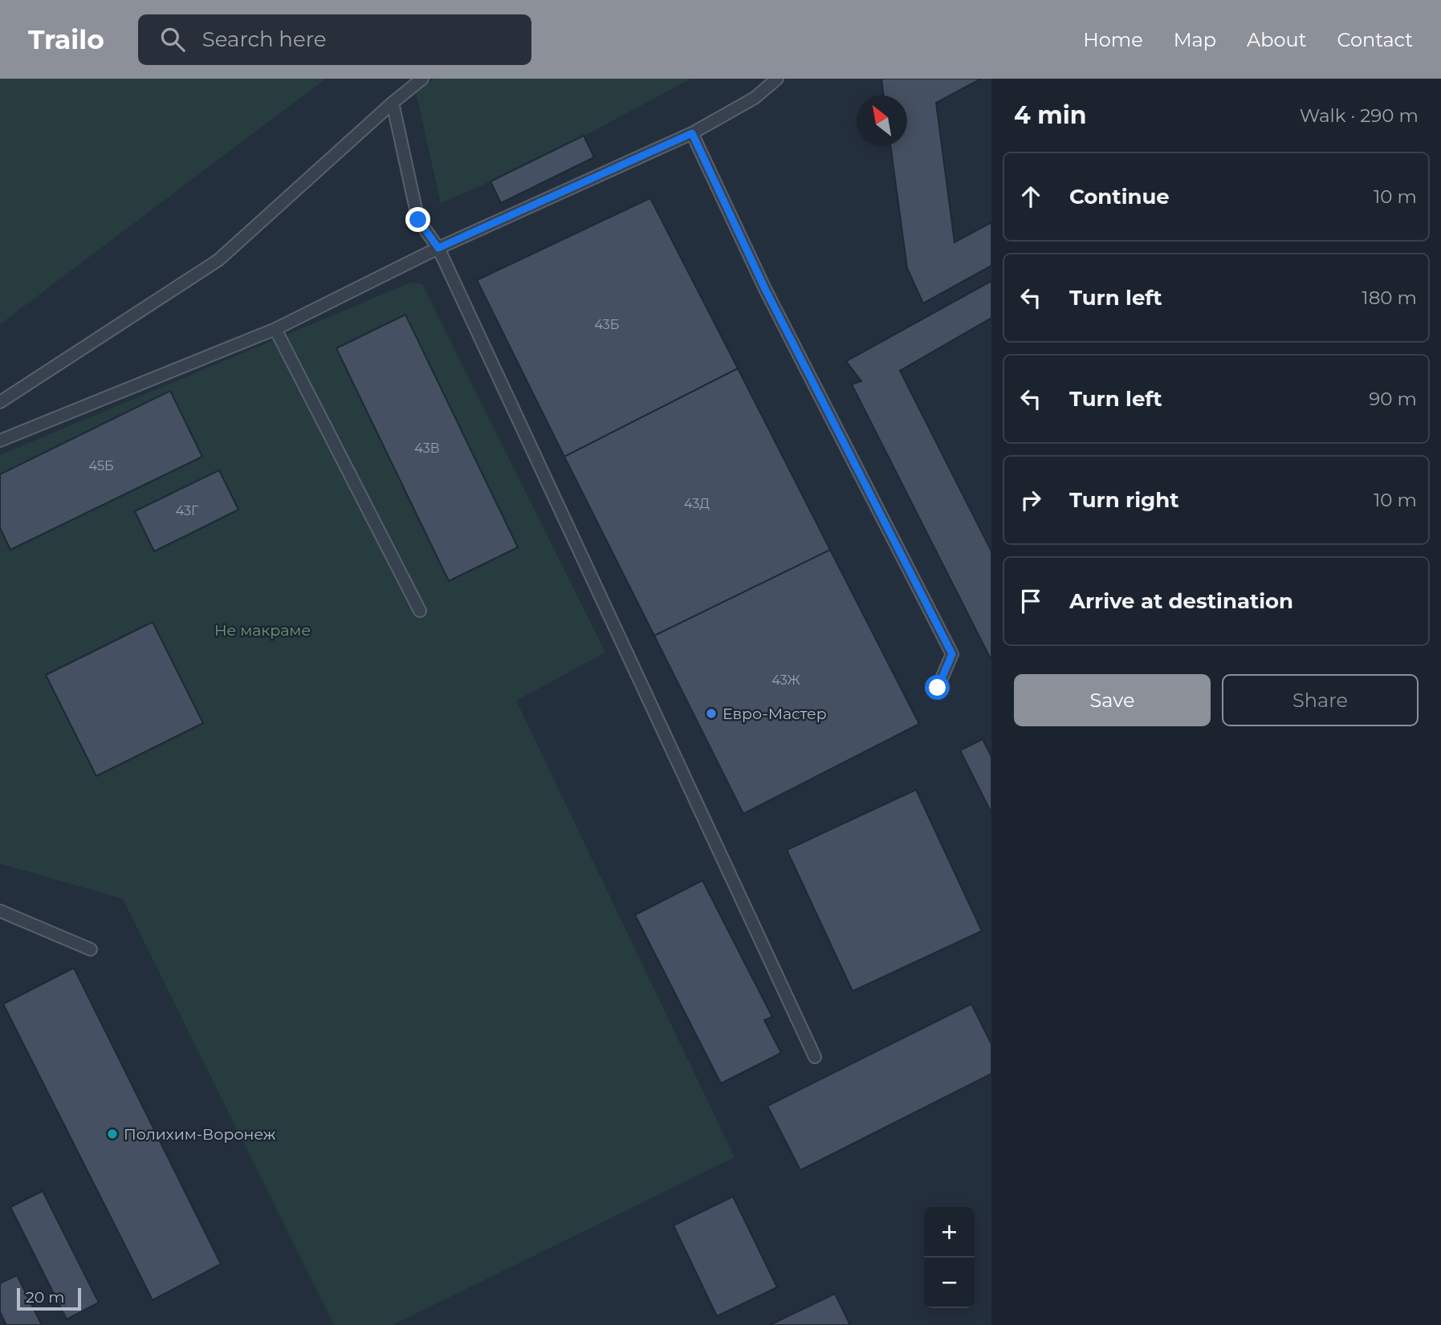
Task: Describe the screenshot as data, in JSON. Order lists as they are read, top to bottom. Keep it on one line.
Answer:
{"parks":["Не макраме"],"places":["Евро-Мастер","Полихим-Воронеж"],"house_numbers":["43Б","43В","45Б","43Д","43Г","43Ж"],"scale_bar":"20 m","north":"top left","page":{"header":"Trailo","search":"Search here","nav":["Home","Map","About","Contact"],"heading":["4 min","Walk · 290 m"],"list":[["Continue","10 m"],["Turn left","180 m"],["Turn left","90 m"],["Turn right","10 m"],"Arrive at destination"],"buttons":["Save","Share"],"map_buttons":["+","−"],"scale":"20 m"}}
